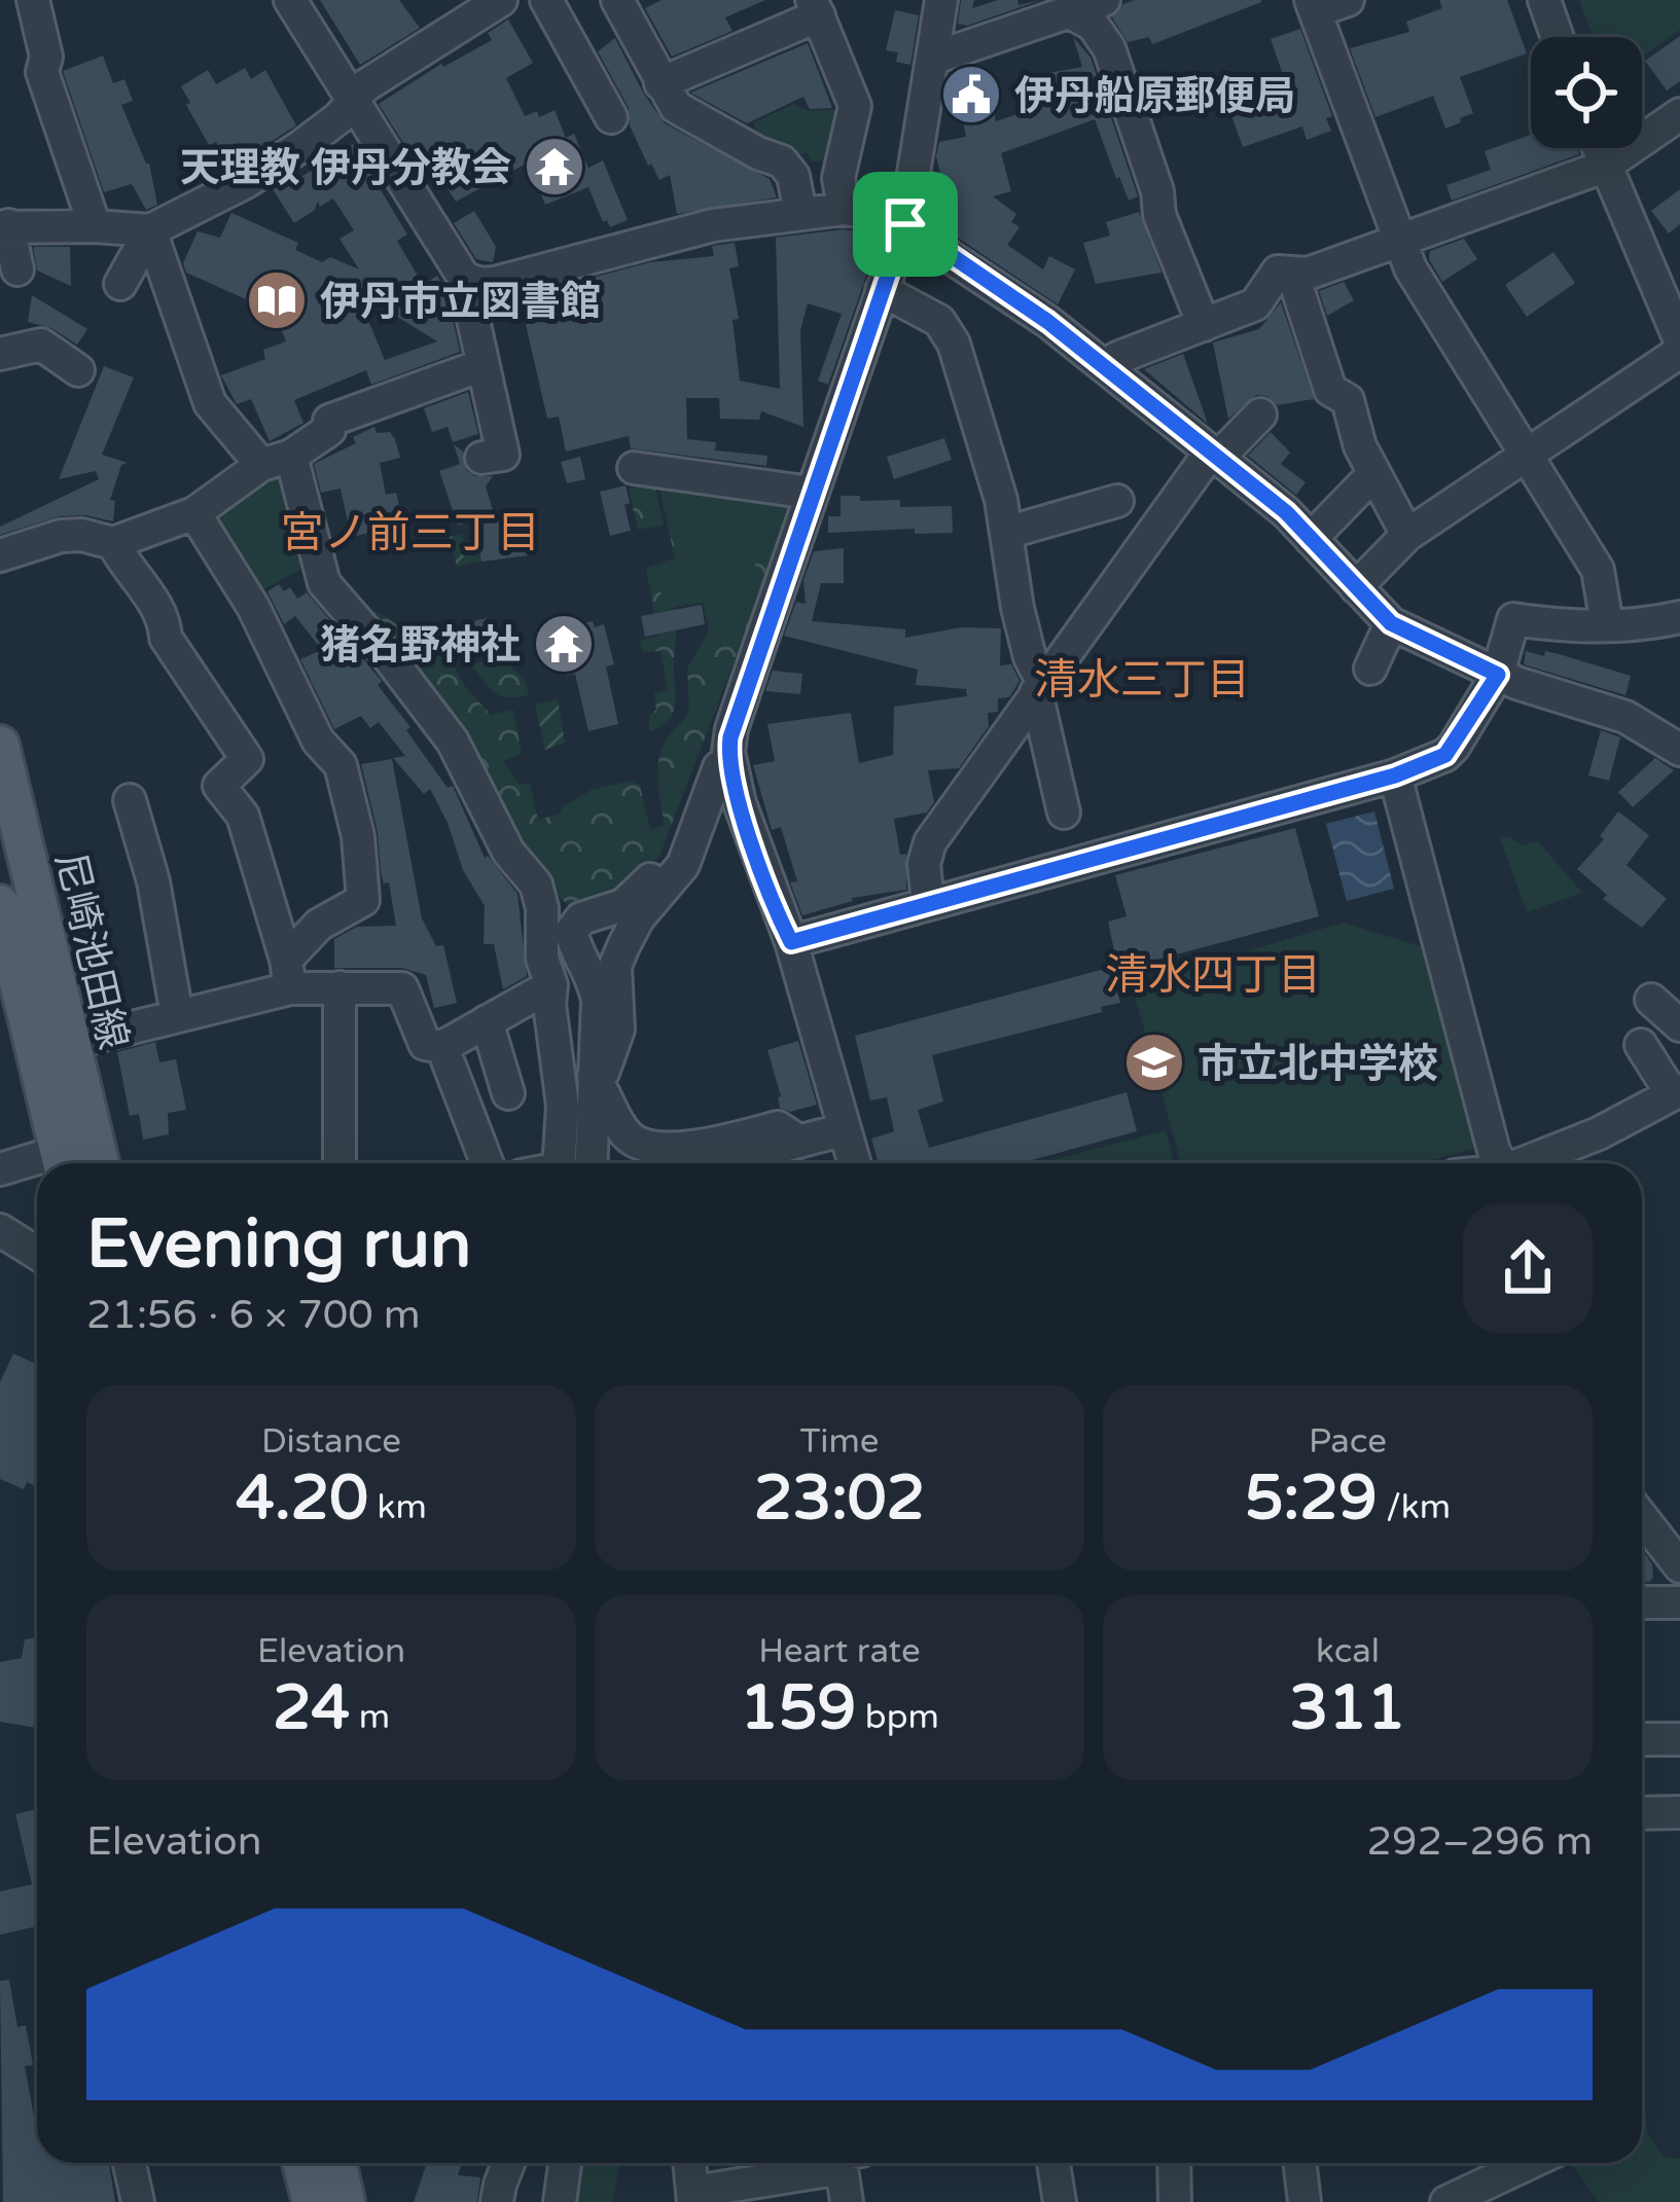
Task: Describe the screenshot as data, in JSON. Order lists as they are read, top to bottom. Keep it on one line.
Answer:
{"streets":{"main road":["尼崎池田線"]},"districts":["宮ノ前三丁目","清水三丁目","清水四丁目"],"places":{"public building":["伊丹船原郵便局"],"temple":["天理教 伊丹分教会","猪名野神社"],"library":["伊丹市立図書館"],"school or university":["市立北中学校"]},"page":{"heading":["Evening run","21:56 · 6 × 700 m"],"stats":[["Distance","4.20 km"],["Time","23:02"],["Pace","5:29 /km"],["Elevation","24 m"],["Heart rate","159 bpm"],["kcal","311"]],"chart":["Elevation","292–296 m"]}}
